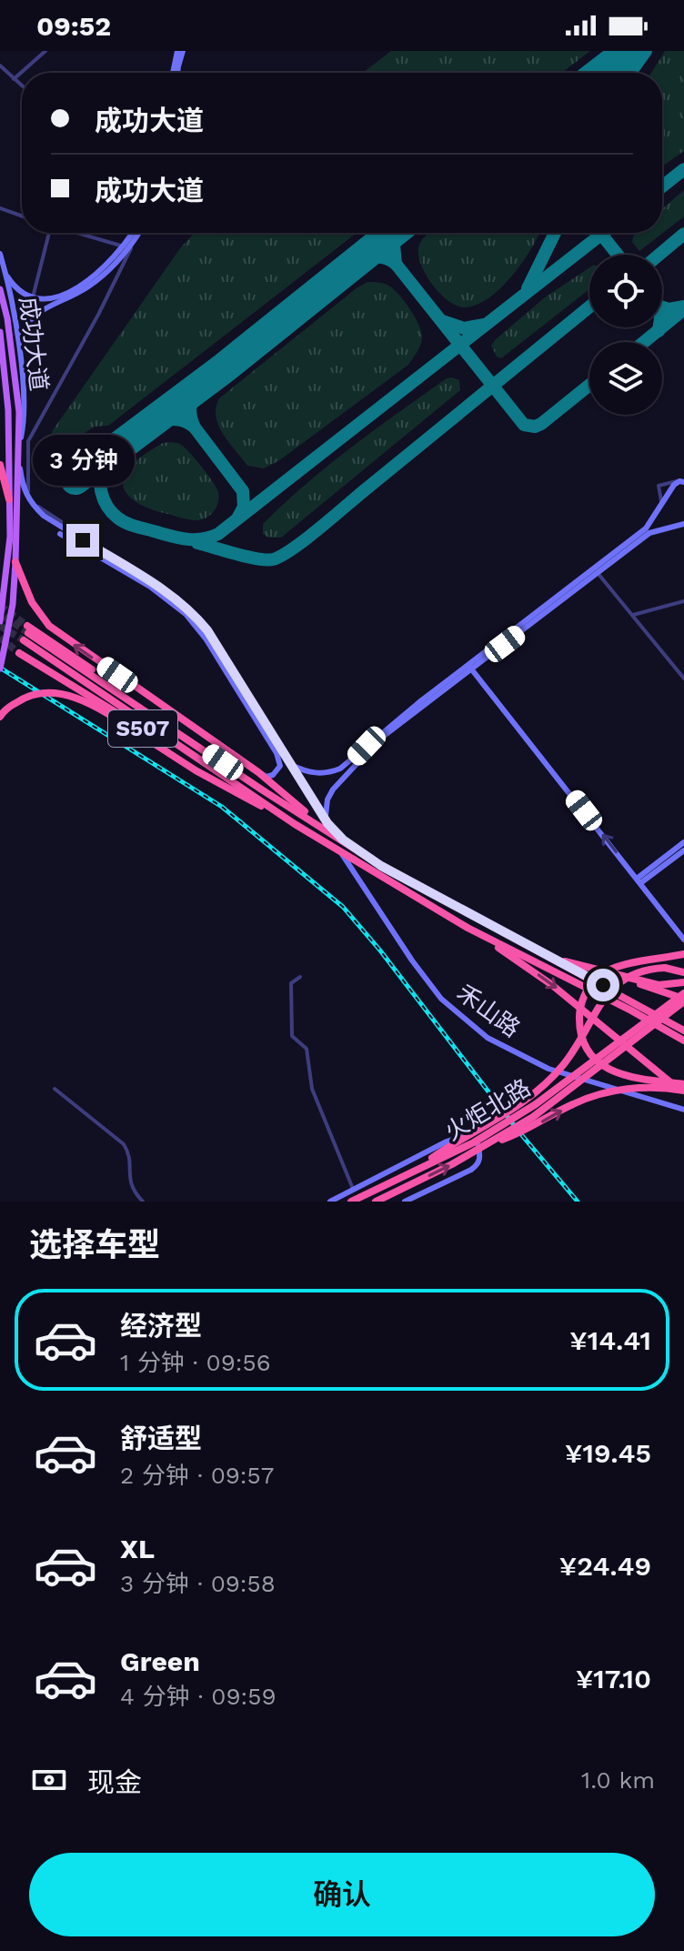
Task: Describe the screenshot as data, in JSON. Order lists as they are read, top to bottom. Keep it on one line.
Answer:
{"streets":{"highway":["S507","火炬北路"],"main road":["成功大道","禾山路"]},"crossings":[["成功大道","S507"],["S507","禾山路"]],"page":{"status":"09:52","banner":["成功大道","成功大道"],"bubble":"3 分钟","heading":"选择车型","list":[{"name":"经济型","note":"1 分钟 · 09:56","value":"¥14.41"},{"name":"舒适型","note":"2 分钟 · 09:57","value":"¥19.45"},{"name":"XL","note":"3 分钟 · 09:58","value":"¥24.49"},{"name":"Green","note":"4 分钟 · 09:59","value":"¥17.10"}],"pay":["现金","1.0 km"],"buttons":"确认"}}
